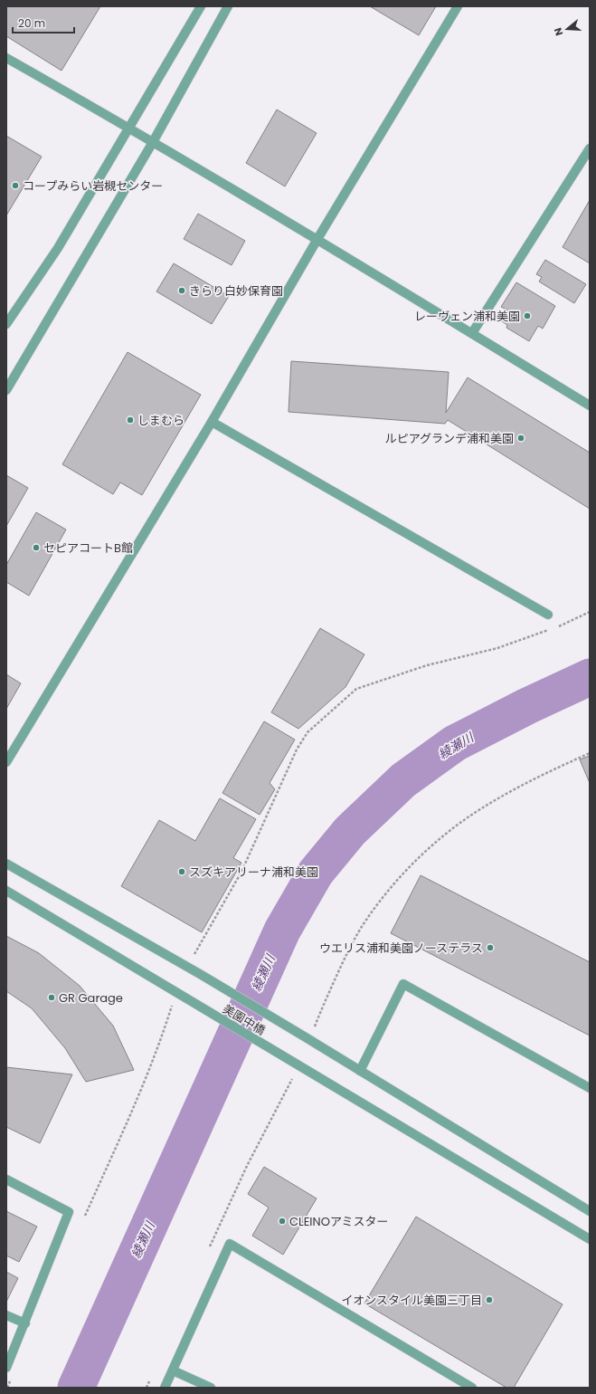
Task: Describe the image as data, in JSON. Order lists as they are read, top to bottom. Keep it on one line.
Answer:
{"streets":{"street":["美園中橋"]},"water":["綾瀬川"],"places":["コープみらい岩槻センター","きらり白妙保育園","レーヴェン浦和美園","しまむら","ルピアグランデ浦和美園","セピアコートB館","スズキアリーナ浦和美園","ウエリス浦和美園ノーステラス","GR Garage","CLEINOアミスター","イオンスタイル美園三丁目"],"scale_bar":"20 m","north":"left"}
